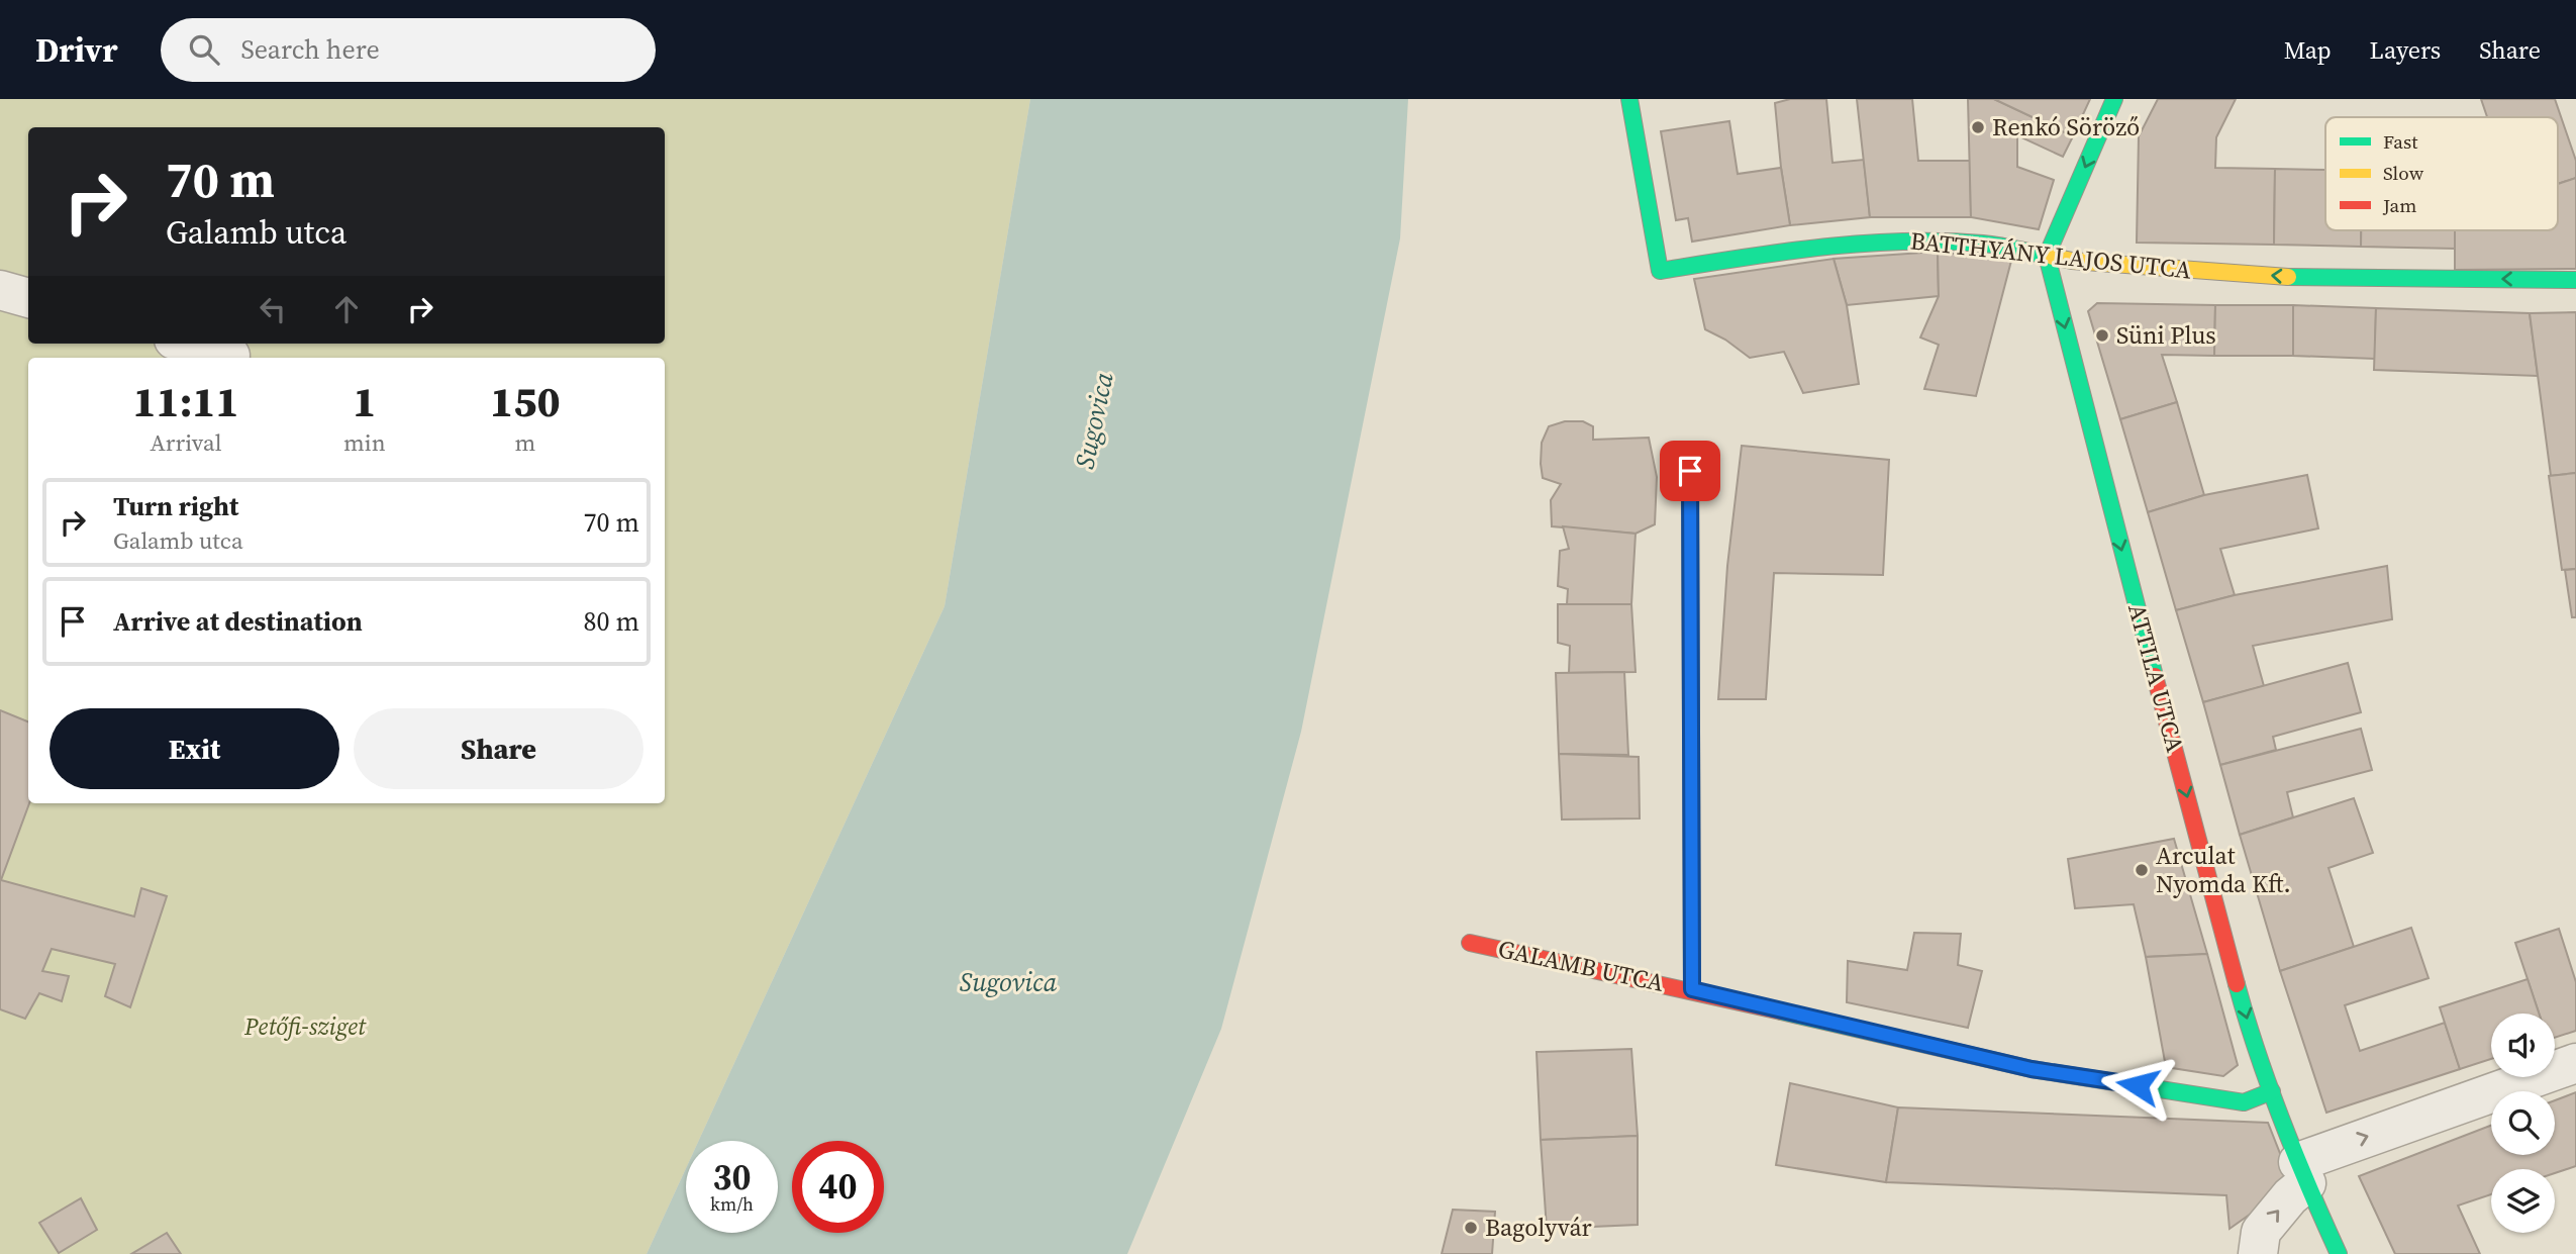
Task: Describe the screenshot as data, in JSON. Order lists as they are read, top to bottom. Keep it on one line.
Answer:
{"streets":{"street":["BATTHYÁNY LAJOS UTCA","ATTILA UTCA","GALAMB UTCA"]},"crossings":[["BATTHYÁNY LAJOS UTCA","ATTILA UTCA"],["ATTILA UTCA","GALAMB UTCA"]],"one_way":["BATTHYÁNY LAJOS UTCA","ATTILA UTCA"],"water":["Sugovica"],"parks":["Petőfi-sziget"],"places":["Renkó Söröző","Süni Plus","Arculat Nyomda Kft.","Bagolyvár"],"legend":["Fast","Slow","Jam"],"page":{"header":"Drivr","search":"Search here","nav":["Map","Layers","Share"],"turn":["70 m","Galamb utca"],"eta":["11:11","Arrival","1","min","150","m"],"list":[{"name":"Turn right","note":"Galamb utca","value":"70 m"},{"name":"Arrive at destination","value":"80 m"}],"buttons":["Exit","Share"],"speed":"30 km/h","limit":"40"}}
